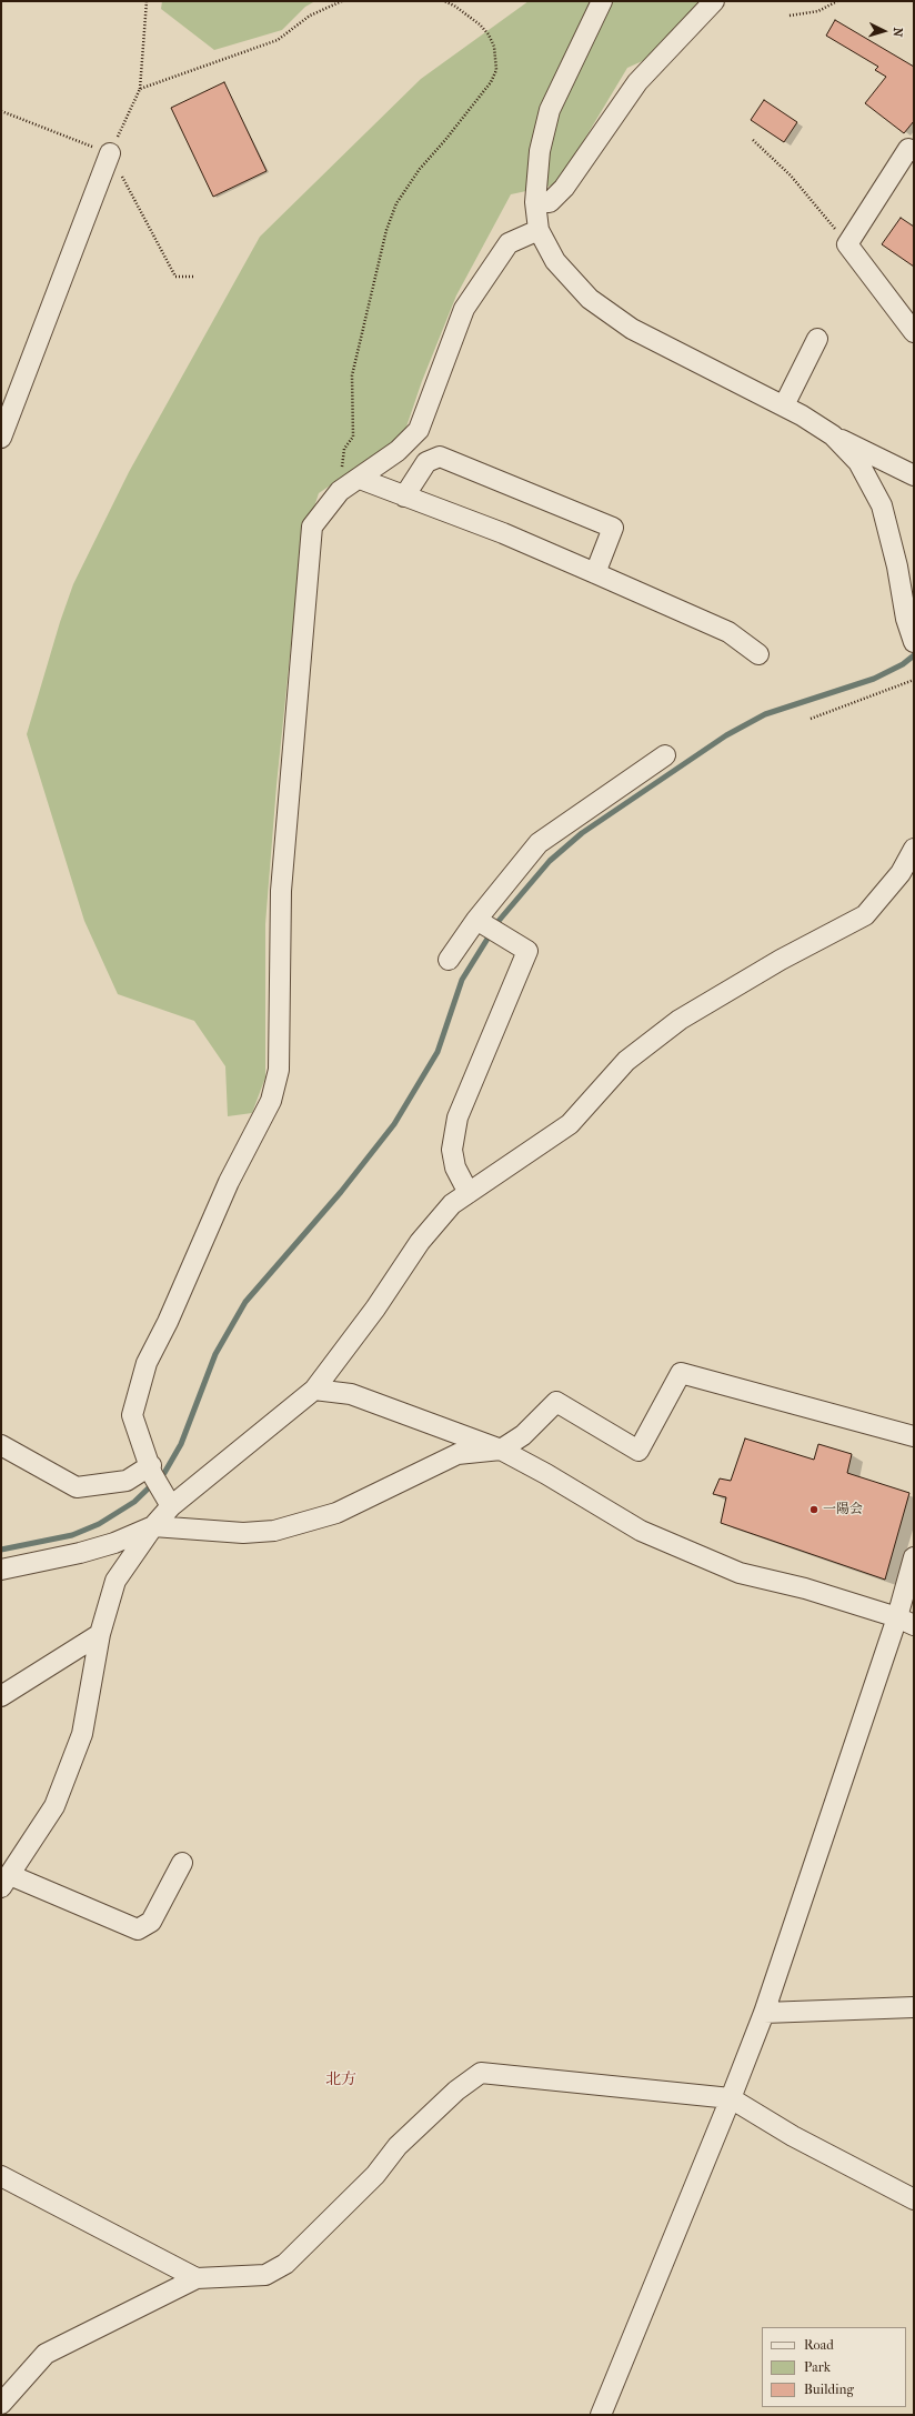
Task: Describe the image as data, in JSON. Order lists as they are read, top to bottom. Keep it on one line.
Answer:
{"districts":["北方"],"places":["一陽会"],"legend":["Road","Park","Building"],"north":"right"}
